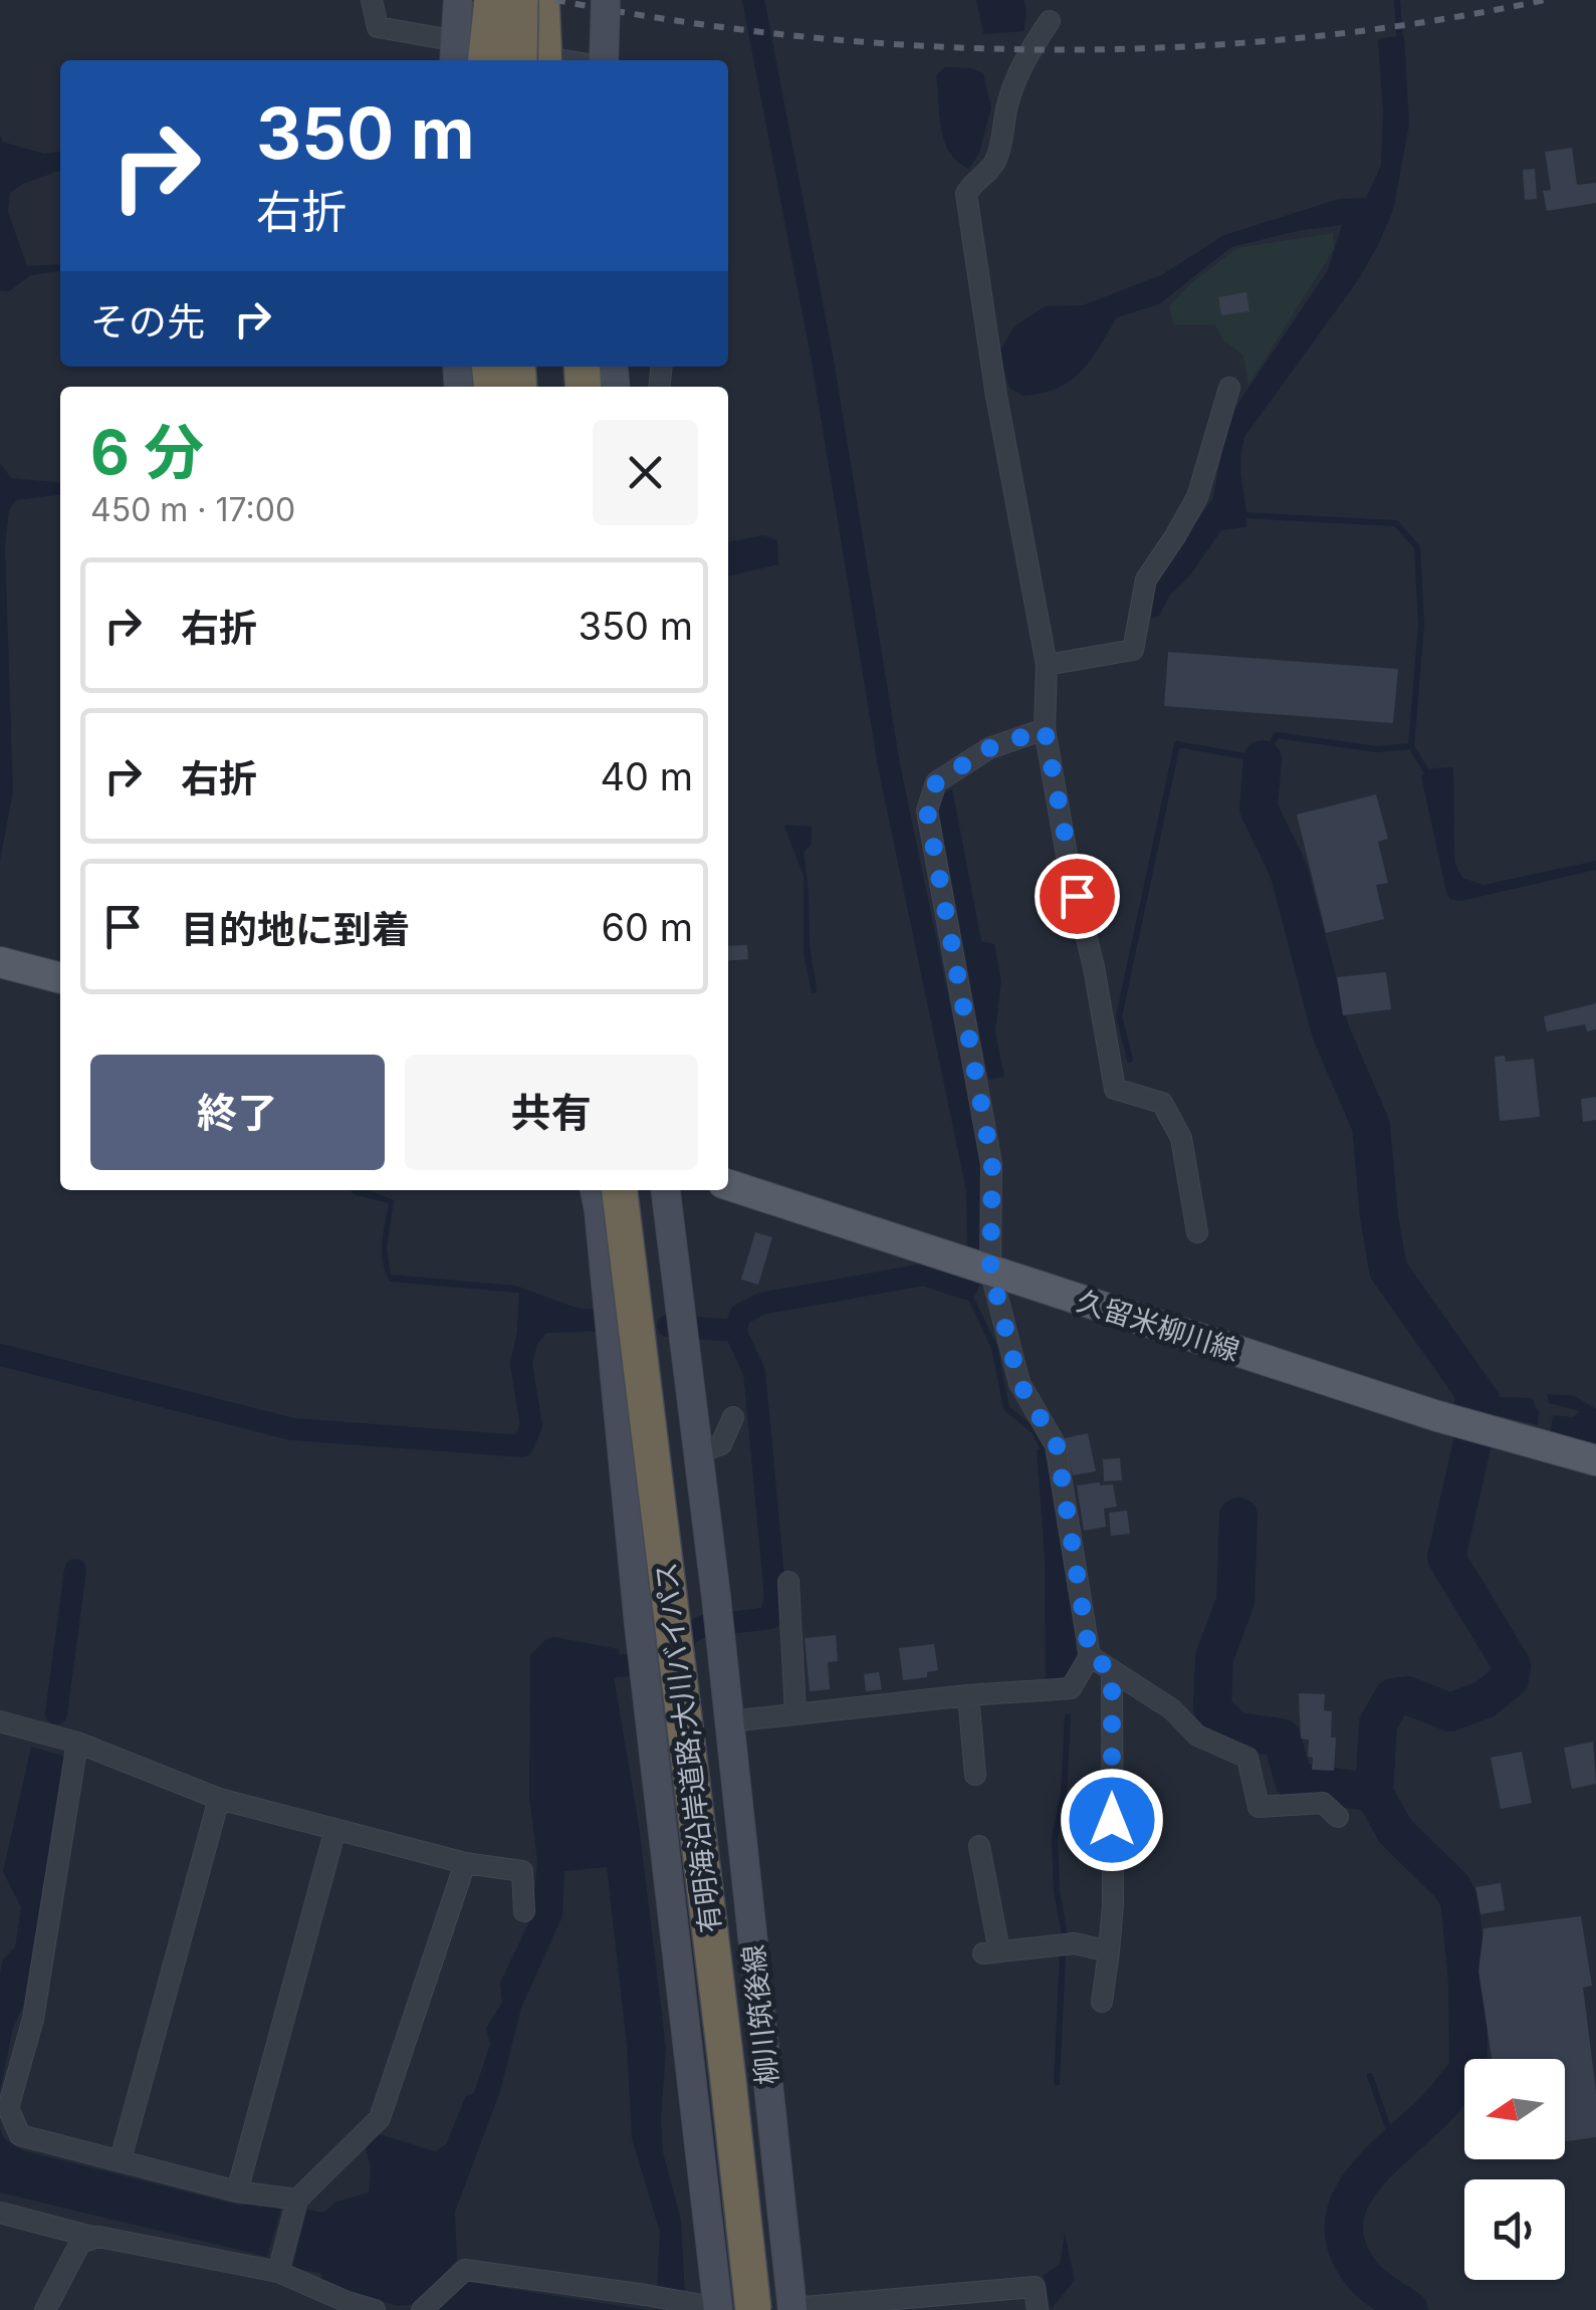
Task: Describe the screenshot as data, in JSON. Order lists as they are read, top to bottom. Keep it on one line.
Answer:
{"streets":{"highway":["有明海沿岸道路;大川バイパス"],"main road":["久留米柳川線","柳川筑後線"]},"north":"left","page":{"turn":["350 m","右折"],"then":"その先","heading":["6 分","450 m · 17:00"],"list":[{"name":"右折","value":"350 m"},{"name":"右折","value":"40 m"},{"name":"目的地に到着","value":"60 m"}],"buttons":["終了","共有"]}}
